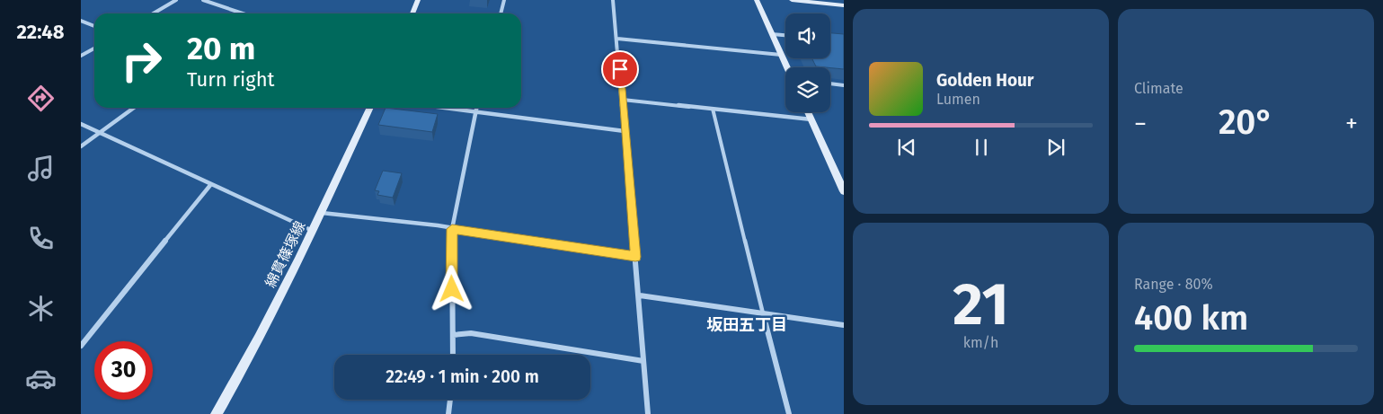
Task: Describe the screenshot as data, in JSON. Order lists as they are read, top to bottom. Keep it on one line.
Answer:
{"streets":{"street":["綿貫篠塚線"]},"districts":["坂田五丁目"],"page":{"tabs":"22:48","tile":["Climate",["21","km/h"],["Range · 80%","400 km"]],"turn":["20 m","Turn right"],"song":["Golden Hour","Lumen"],"heat":["−","20°","+"],"limit":"30","trip":"22:49 · 1 min · 200 m"}}
